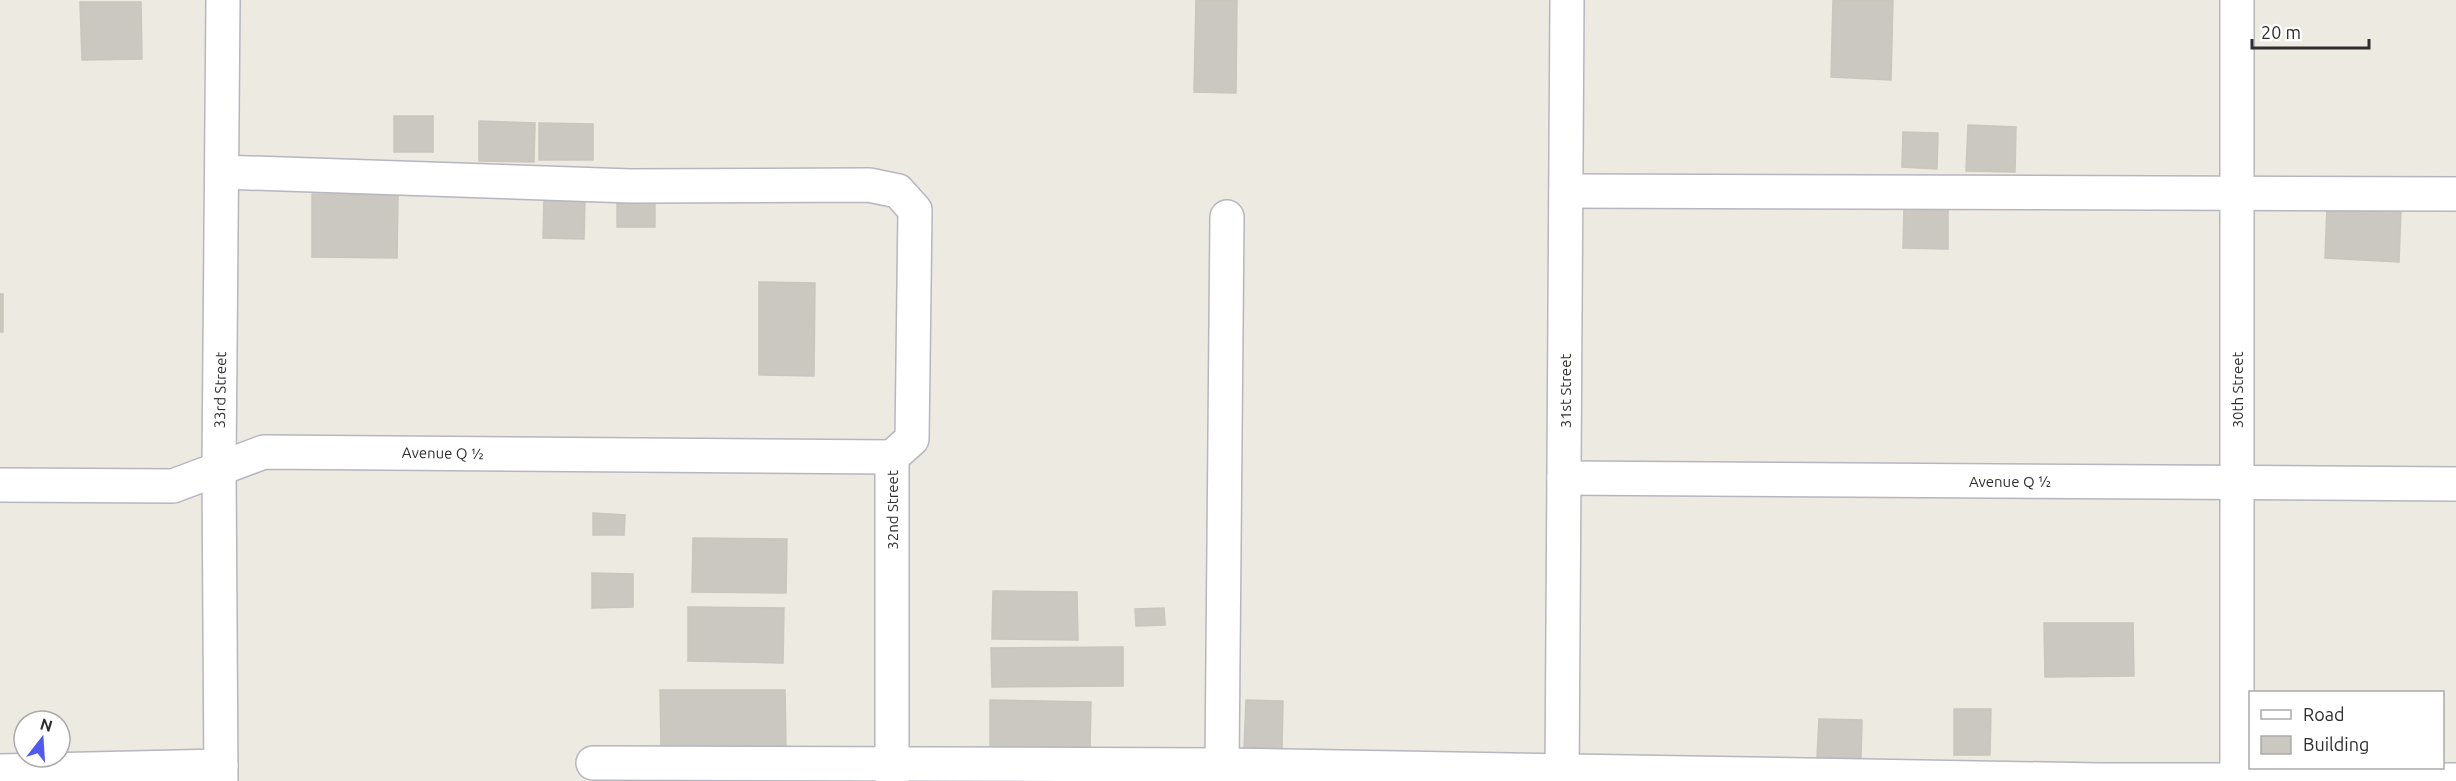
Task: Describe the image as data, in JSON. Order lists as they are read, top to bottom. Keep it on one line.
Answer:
{"streets":{"street":["33rd Street","30th Street","31st Street","Avenue Q ½","32nd Street"]},"crossings":[["33rd Street","Avenue Q ½"],["33rd Street","32nd Street"],["30th Street","Avenue Q ½"],["31st Street","Avenue Q ½"],["Avenue Q ½","32nd Street"]],"legend":["Road","Building"],"scale_bar":"20 m","north":"top"}
